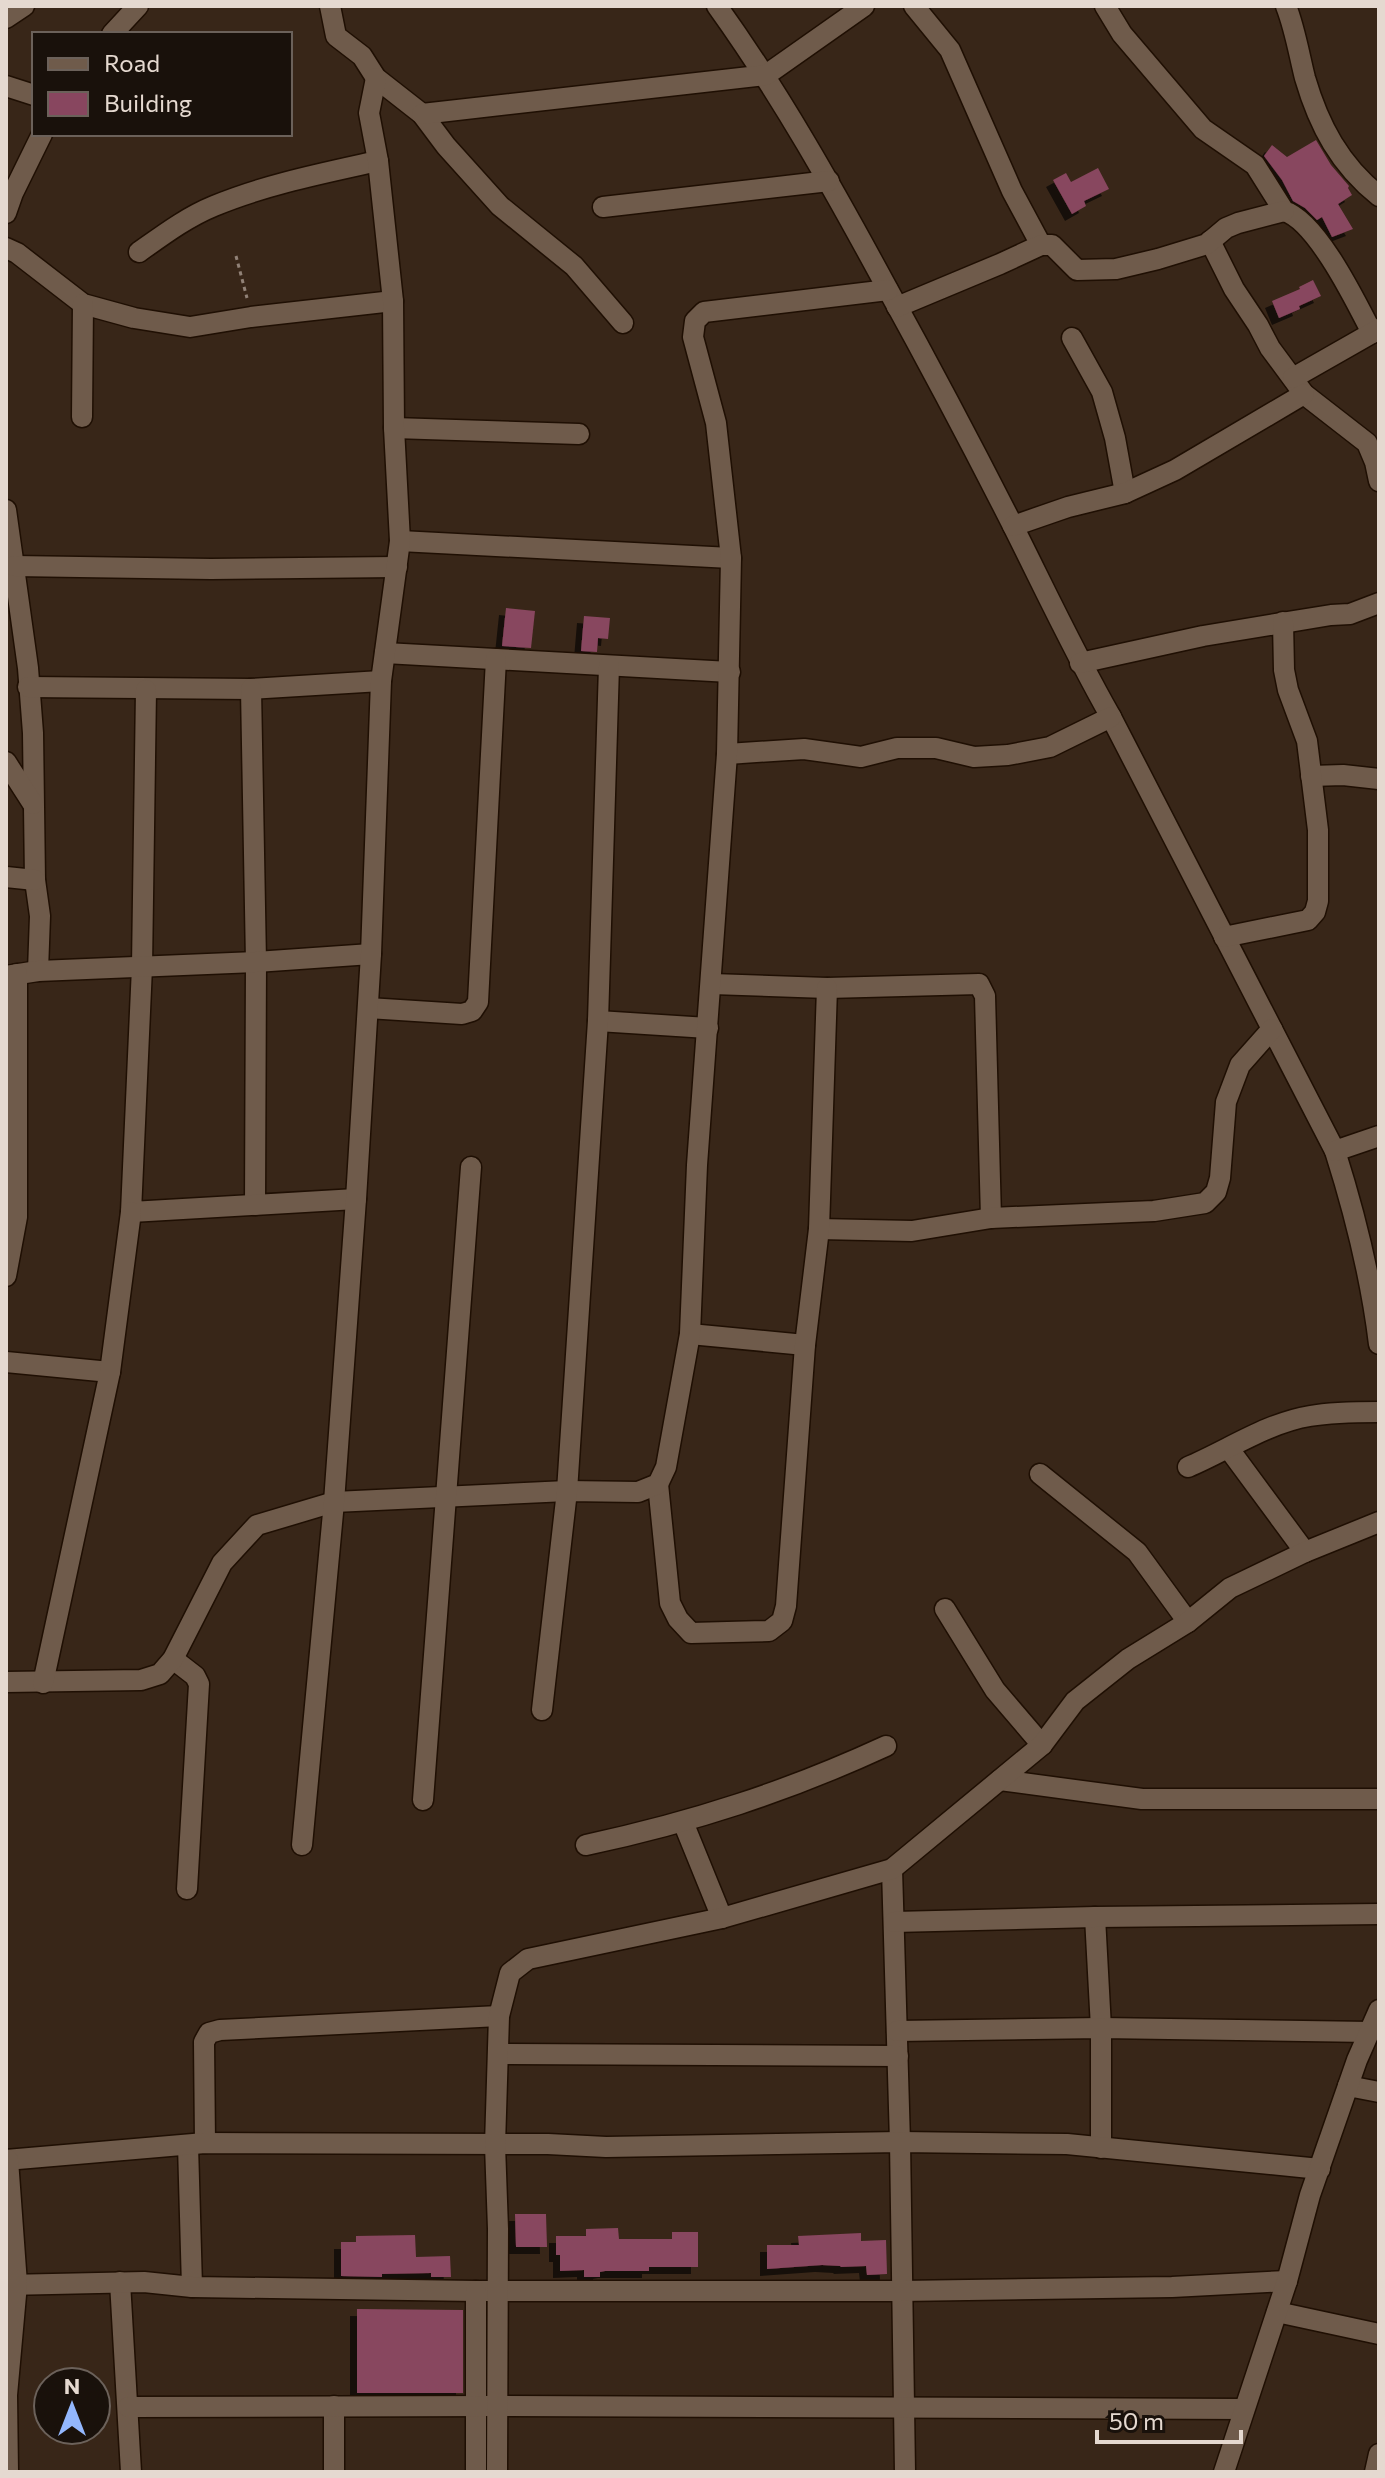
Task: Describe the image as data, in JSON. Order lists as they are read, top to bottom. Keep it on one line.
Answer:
{"legend":["Road","Building"],"scale_bar":"50 m","north":"top"}
